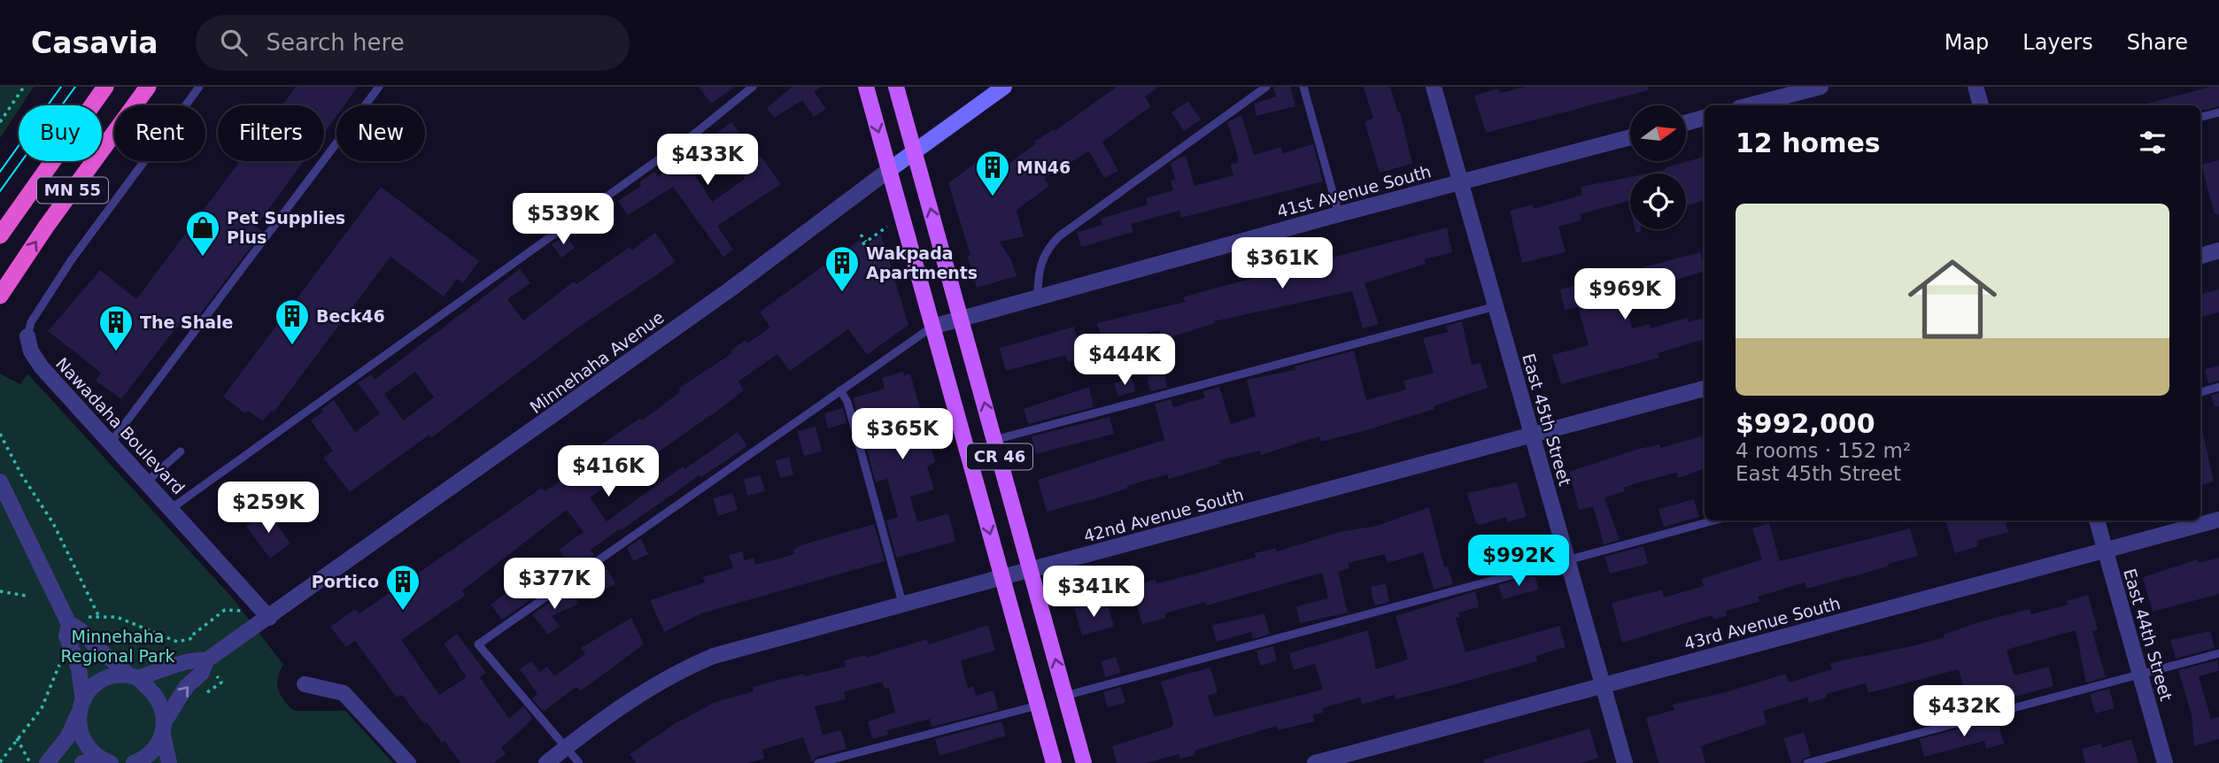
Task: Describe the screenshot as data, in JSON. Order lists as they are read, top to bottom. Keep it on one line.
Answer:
{"streets":{"highway":["MN 55"],"main road":["Minnehaha Avenue","CR 46"],"street":["41st Avenue South","East 45th Street","Nawadaha Boulevard","42nd Avenue South","43rd Avenue South","East 44th Street"]},"crossings":[["41st Avenue South","East 45th Street"],["41st Avenue South","CR 46"],["Minnehaha Avenue","Nawadaha Boulevard"],["Minnehaha Avenue","CR 46"],["East 45th Street","42nd Avenue South"],["East 45th Street","43rd Avenue South"],["CR 46","42nd Avenue South"],["43rd Avenue South","East 44th Street"]],"parks":["Minnehaha Regional Park"],"places":{"building":["MN46","Wakpada Apartments","Beck46","The Shale","Portico"],"shop":["Pet Supplies Plus"]},"north":"right","page":{"header":"Casavia","search":"Search here","nav":["Map","Layers","Share"],"chip":["Buy","Rent","Filters","New"],"heading":"12 homes","price":["$433K","$539K","$361K","$969K","$444K","$365K","$416K","$259K","$992K","$377K","$341K","$432K"],"list":[{"name":"$992,000","note":"4 rooms · 152 m² · East 45th Street"}]}}
